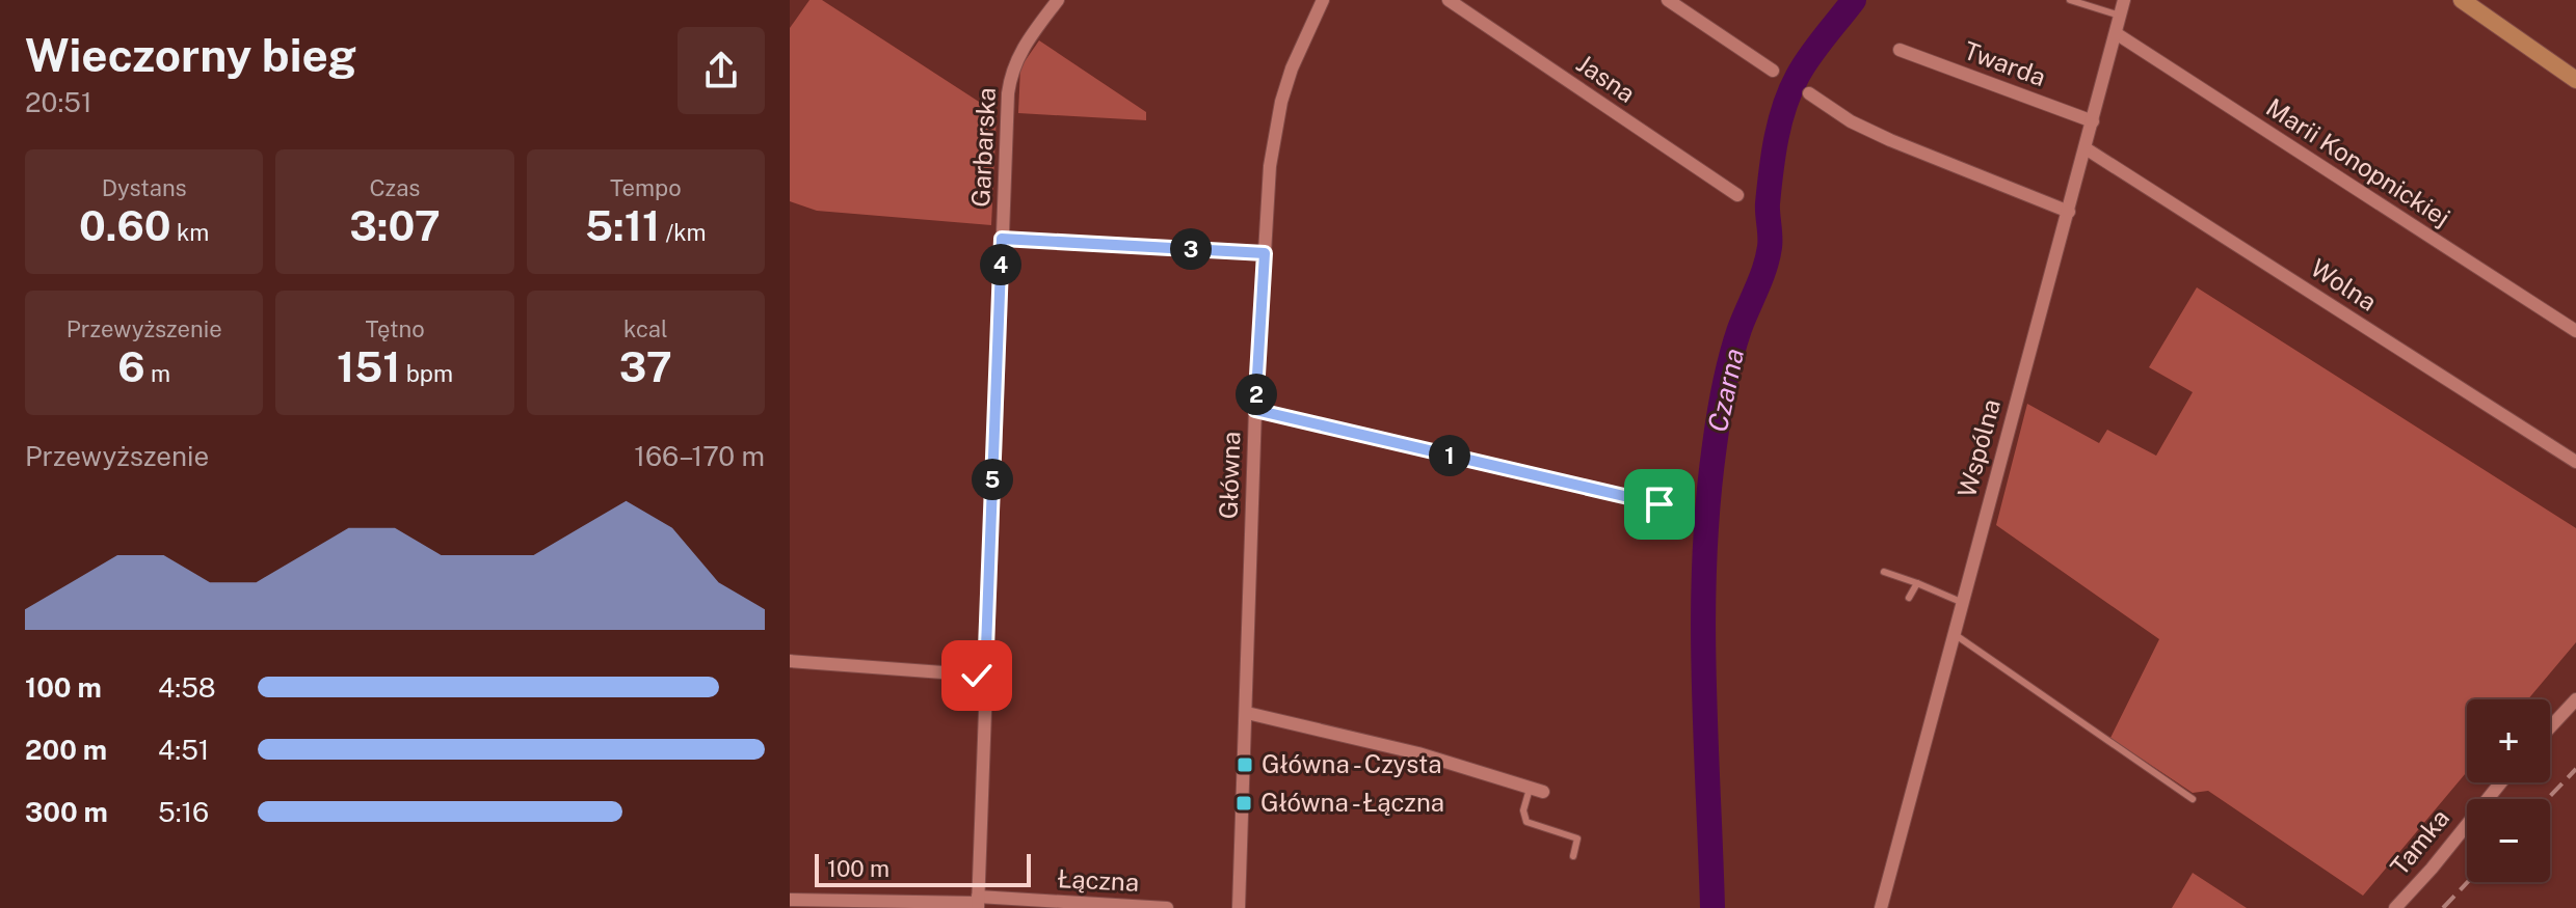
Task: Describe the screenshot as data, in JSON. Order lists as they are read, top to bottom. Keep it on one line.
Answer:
{"streets":{"street":["Twarda","Jasna","Garbarska","Marii Konopnickiej","Wolna","Wspólna","Główna","Tamka","Łączna"]},"crossings":[["Twarda","Wspólna"],["Garbarska","Łączna"],["Marii Konopnickiej","Wspólna"],["Wolna","Wspólna"]],"water":["Czarna"],"places":{"transit":["Główna - Czysta","Główna - Łączna"]},"scale_bar":"100 m","page":{"heading":["Wieczorny bieg","20:51"],"stats":[["Dystans","0.60 km"],["Czas","3:07"],["Tempo","5:11 /km"],["Przewyższenie","6 m"],["Tętno","151 bpm"],["kcal","37"]],"pins":["3","4","2","1","5"],"chart":["Przewyższenie","166–170 m"],"list":[{"name":"100 m","note":"4:58"},{"name":"200 m","note":"4:51"},{"name":"300 m","note":"5:16"}],"map_buttons":["+","−"],"scale":"100 m"}}
